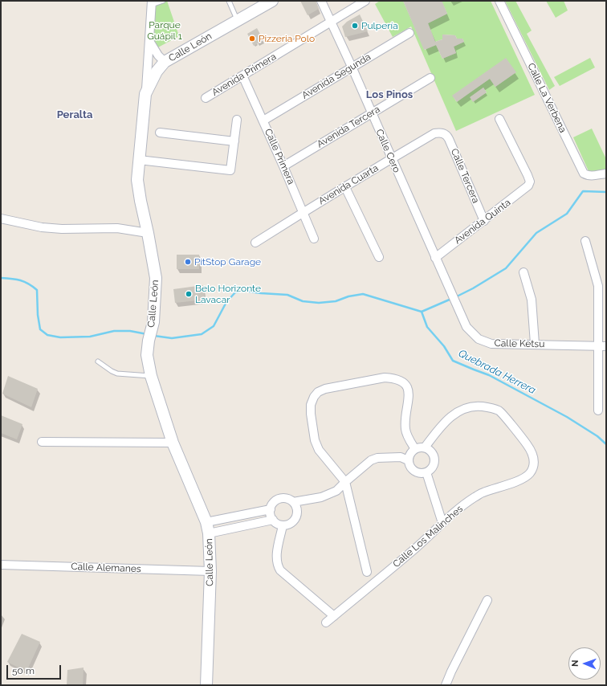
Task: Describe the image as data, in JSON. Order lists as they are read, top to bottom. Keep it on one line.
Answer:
{"streets":{"main road":["Calle León"],"street":["Avenida Primera","Avenida Segunda","Calle La Verbena","Avenida Tercera","Calle Cero","Calle Primera","Calle Tercera","Avenida Cuarta","Avenida Quinta","Calle Ketsu","Calle Los Malinches","Calle Alemanes"]},"crossings":[["Calle León","Calle Alemanes"],["Avenida Primera","Calle Cero"],["Avenida Primera","Calle Primera"],["Avenida Segunda","Calle Cero"],["Avenida Segunda","Calle Primera"],["Avenida Tercera","Calle Cero"],["Avenida Tercera","Calle Primera"],["Calle Cero","Avenida Cuarta"],["Calle Cero","Avenida Quinta"],["Calle Cero","Calle Ketsu"],["Calle Primera","Avenida Cuarta"],["Calle Tercera","Avenida Cuarta"],["Calle Tercera","Avenida Quinta"]],"districts":["Los Pinos","Peralta"],"water":["Quebrada Herrera"],"parks":["Parque Guápil 1"],"places":["Pulpería","Pizzeria Polo","PitStop Garage","Belo Horizonte Lavacar"],"scale_bar":"50 m","north":"left"}
